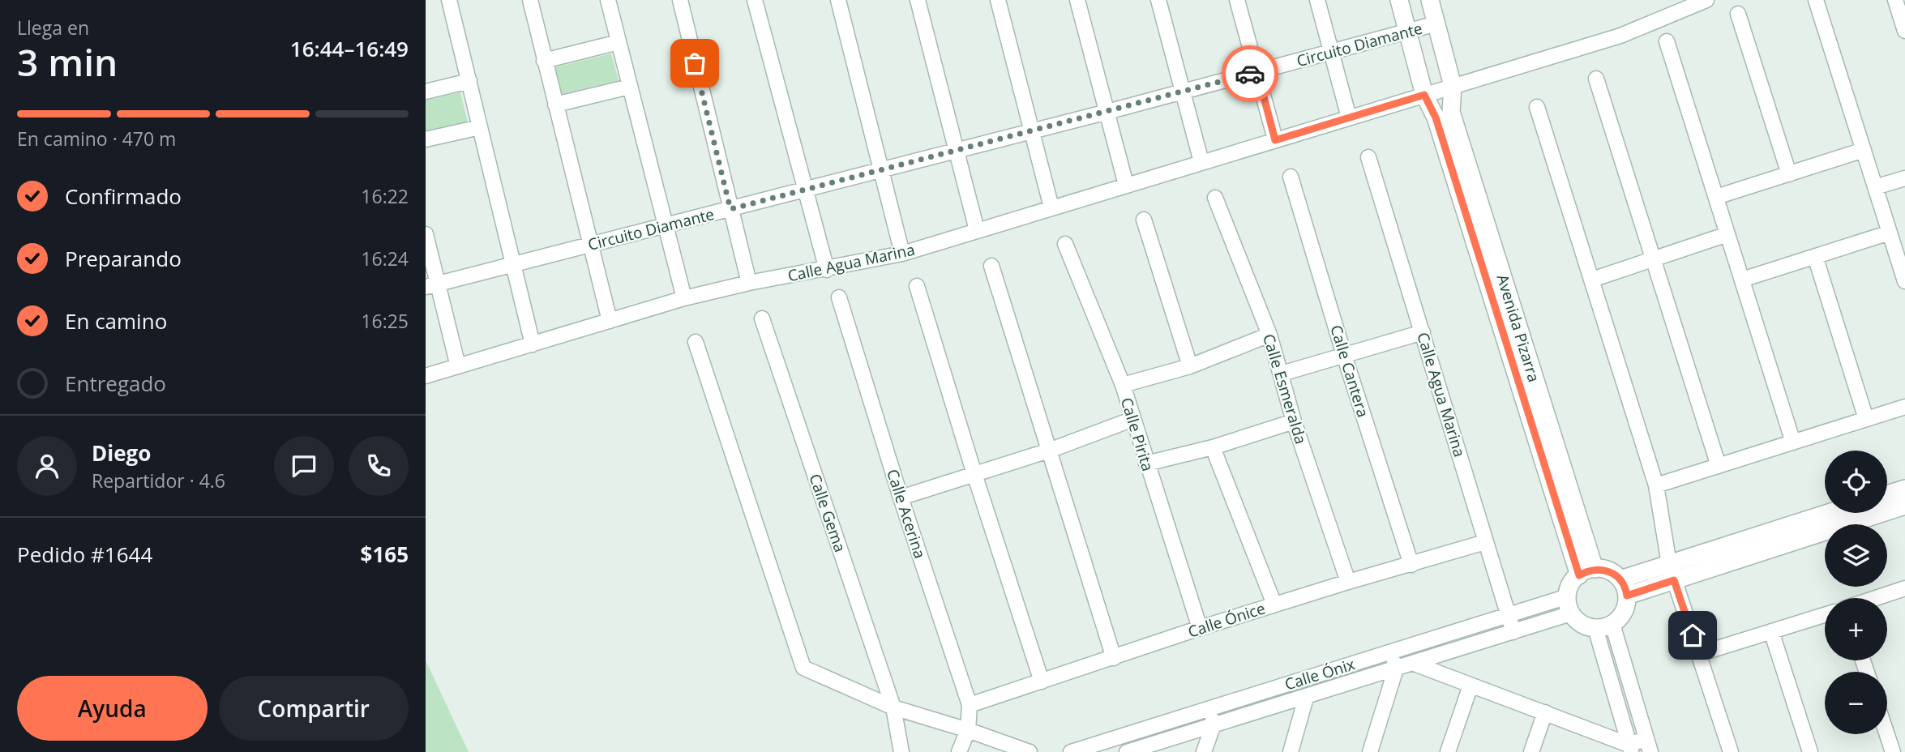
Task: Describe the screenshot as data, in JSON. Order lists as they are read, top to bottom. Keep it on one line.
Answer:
{"streets":{"street":["Circuito Diamante","Calle Agua Marina","Avenida Pizarra","Calle Cantera","Calle Esmeralda","Calle Pirita","Calle Gema","Calle Acerina","Calle Ónice","Calle Ónix"]},"crossings":[["Circuito Diamante","Avenida Pizarra"],["Calle Agua Marina","Avenida Pizarra"],["Calle Agua Marina","Calle Ónice"],["Calle Agua Marina","Calle Ónix"],["Avenida Pizarra","Calle Ónix"],["Calle Cantera","Calle Ónice"],["Calle Esmeralda","Calle Ónice"],["Calle Pirita","Calle Ónice"],["Calle Acerina","Calle Ónice"]],"page":{"heading":["3 min","Llega en","16:44–16:49"],"panel":["Diego","Repartidor · 4.6","Pedido #1644","$165"],"bar":"En camino · 470 m","list":[["Confirmado","16:22"],["Preparando","16:24"],["En camino","16:25"],"Entregado"],"map_buttons":["+","−"],"buttons":["Ayuda","Compartir"]}}
